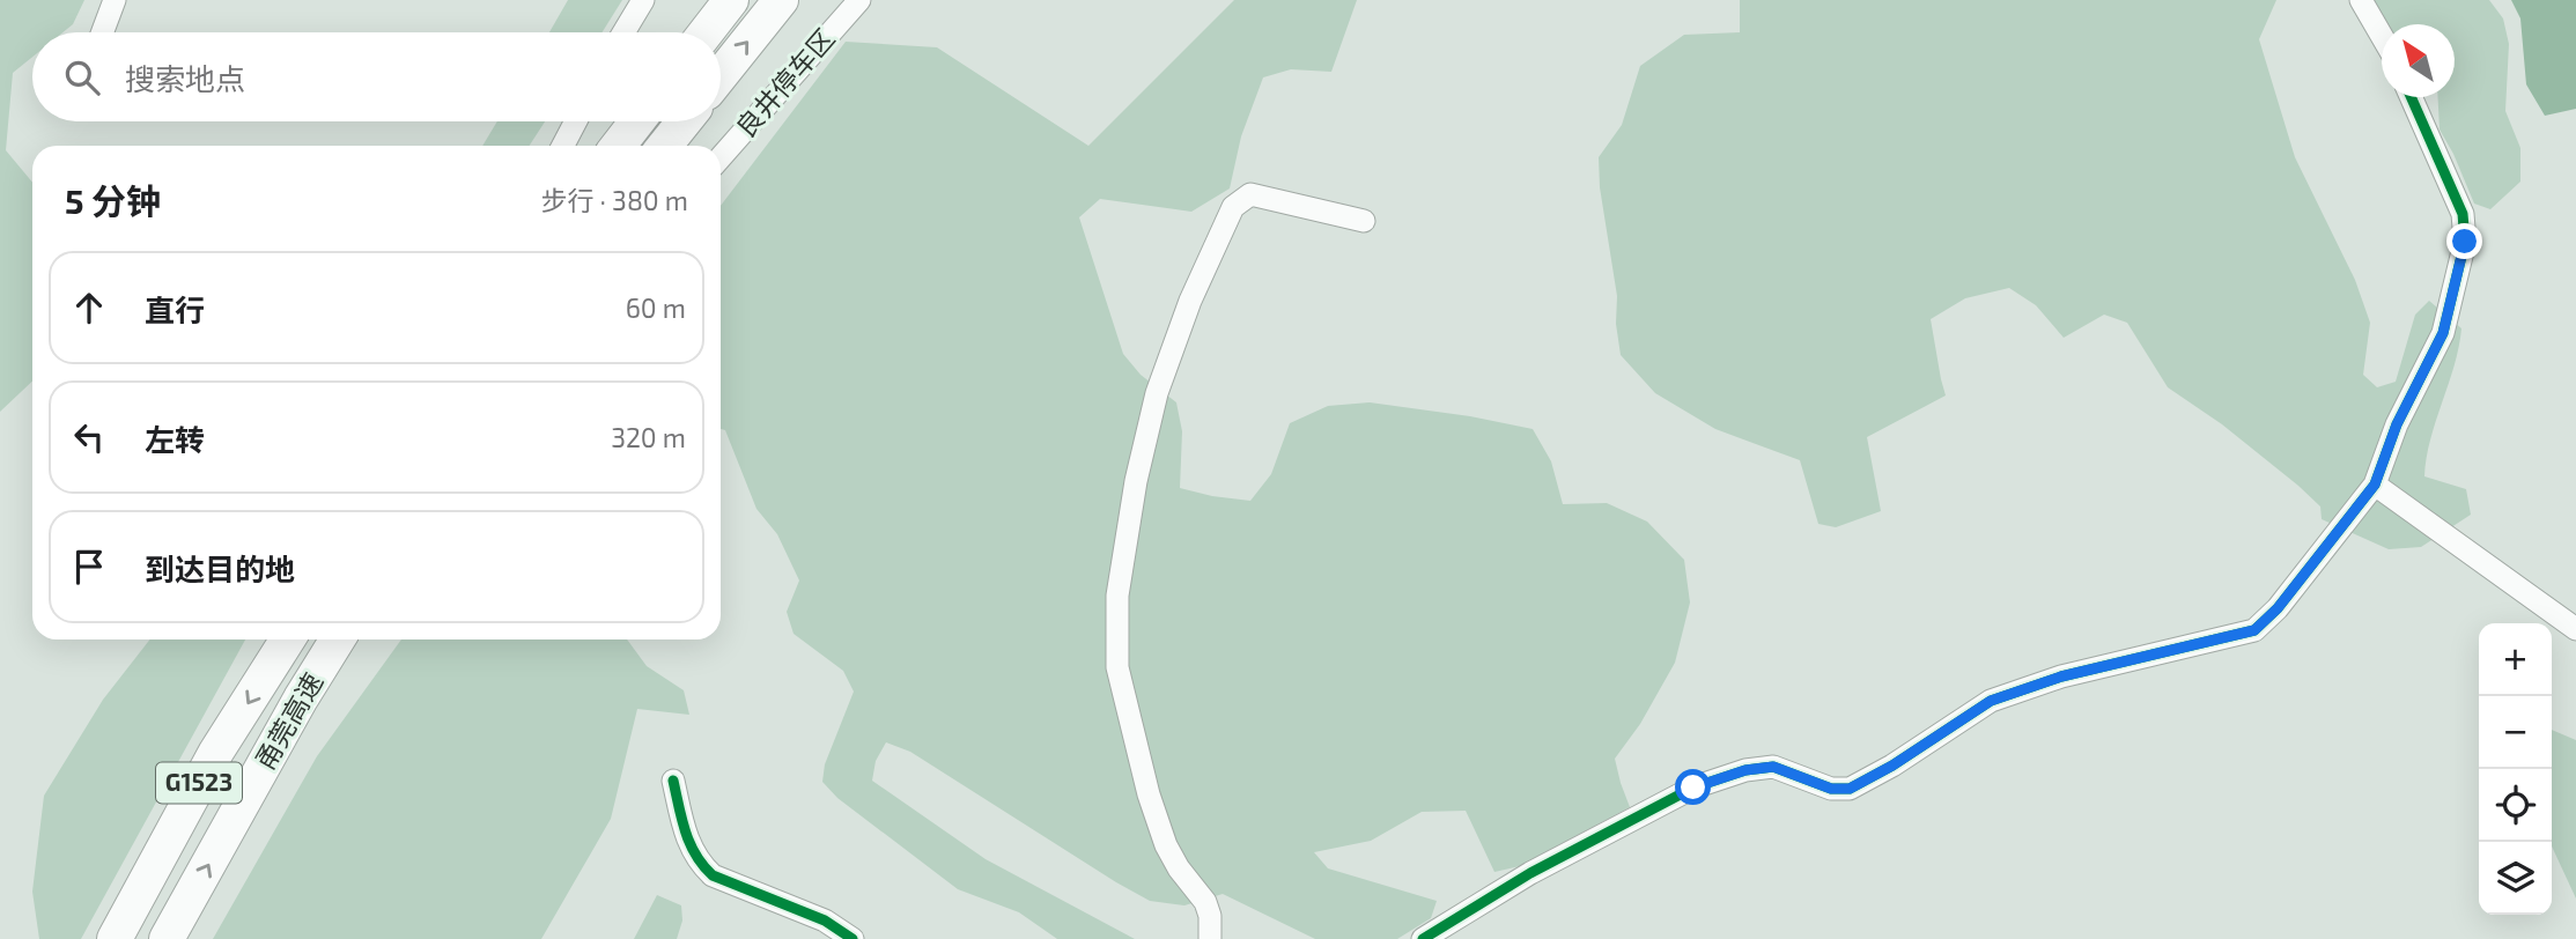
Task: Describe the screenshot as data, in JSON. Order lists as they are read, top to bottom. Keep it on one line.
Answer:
{"streets":{"highway":["甬莞高速","G1523"],"street":["良井停车区"]},"north":"top left","page":{"search":"搜索地点","heading":["5 分钟","步行 · 380 m"],"list":[["直行","60 m"],["左转","320 m"],"到达目的地"],"map_buttons":["+","−"]}}
